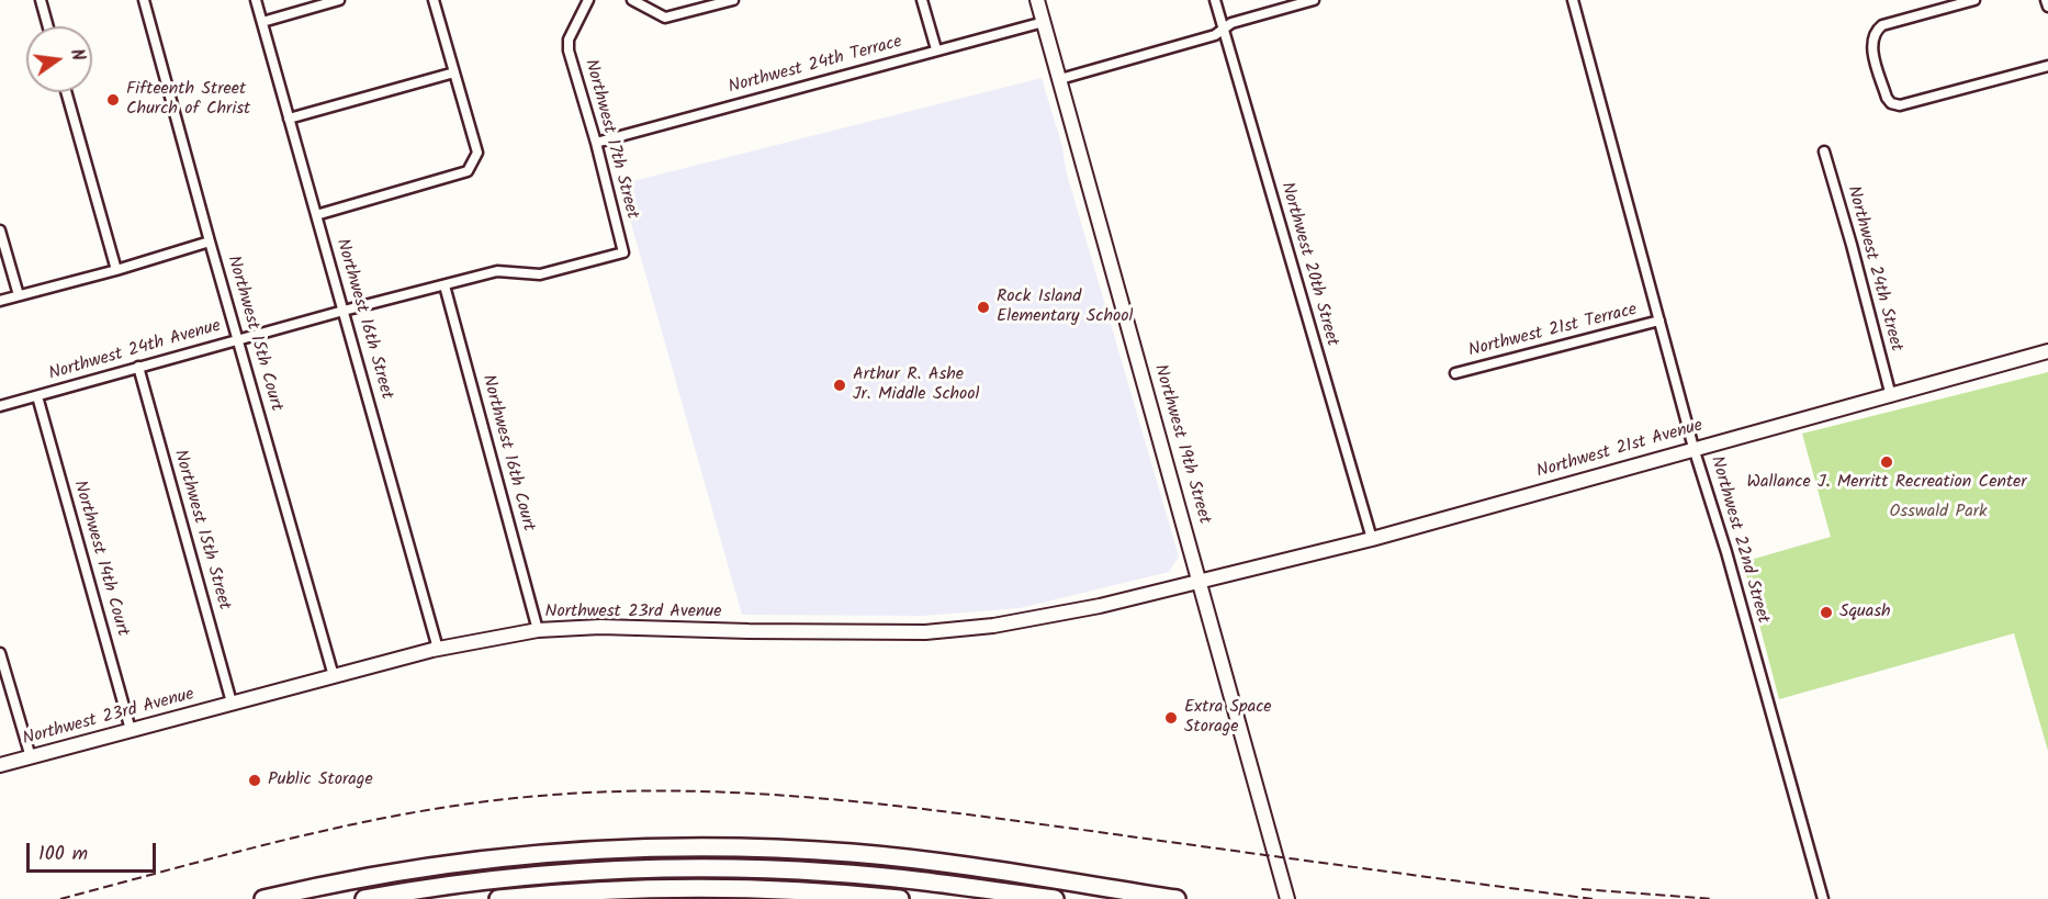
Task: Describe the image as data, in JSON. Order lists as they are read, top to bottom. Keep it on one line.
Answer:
{"streets":{"street":["Northwest 24th Terrace","Northwest 17th Street","Northwest 20th Street","Northwest 24th Street","Northwest 16th Street","Northwest 21st Terrace","Northwest 15th Court","Northwest 24th Avenue","Northwest 19th Street","Northwest 21st Avenue","Northwest 16th Court","Northwest 15th Street","Northwest 22nd Street","Northwest 14th Court","Northwest 23rd Avenue"]},"crossings":[["Northwest 24th Terrace","Northwest 17th Street"],["Northwest 24th Terrace","Northwest 19th Street"],["Northwest 17th Street","Northwest 24th Avenue"],["Northwest 20th Street","Northwest 21st Avenue"],["Northwest 24th Street","Northwest 21st Avenue"],["Northwest 16th Street","Northwest 24th Avenue"],["Northwest 16th Street","Northwest 23rd Avenue"],["Northwest 21st Terrace","Northwest 22nd Street"],["Northwest 15th Court","Northwest 24th Avenue"],["Northwest 15th Court","Northwest 23rd Avenue"],["Northwest 24th Avenue","Northwest 16th Court"],["Northwest 24th Avenue","Northwest 15th Street"],["Northwest 24th Avenue","Northwest 14th Court"],["Northwest 19th Street","Northwest 21st Avenue"],["Northwest 19th Street","Northwest 23rd Avenue"],["Northwest 21st Avenue","Northwest 22nd Street"],["Northwest 21st Avenue","Northwest 23rd Avenue"],["Northwest 16th Court","Northwest 23rd Avenue"],["Northwest 15th Street","Northwest 23rd Avenue"],["Northwest 14th Court","Northwest 23rd Avenue"]],"parks":["Osswald Park"],"places":["Fifteenth Street Church of Christ","Rock Island Elementary School","Arthur R. Ashe Jr. Middle School","Wallance J. Merritt Recreation Center","Squash","Extra Space Storage","Public Storage"],"scale_bar":"100 m","north":"right"}
